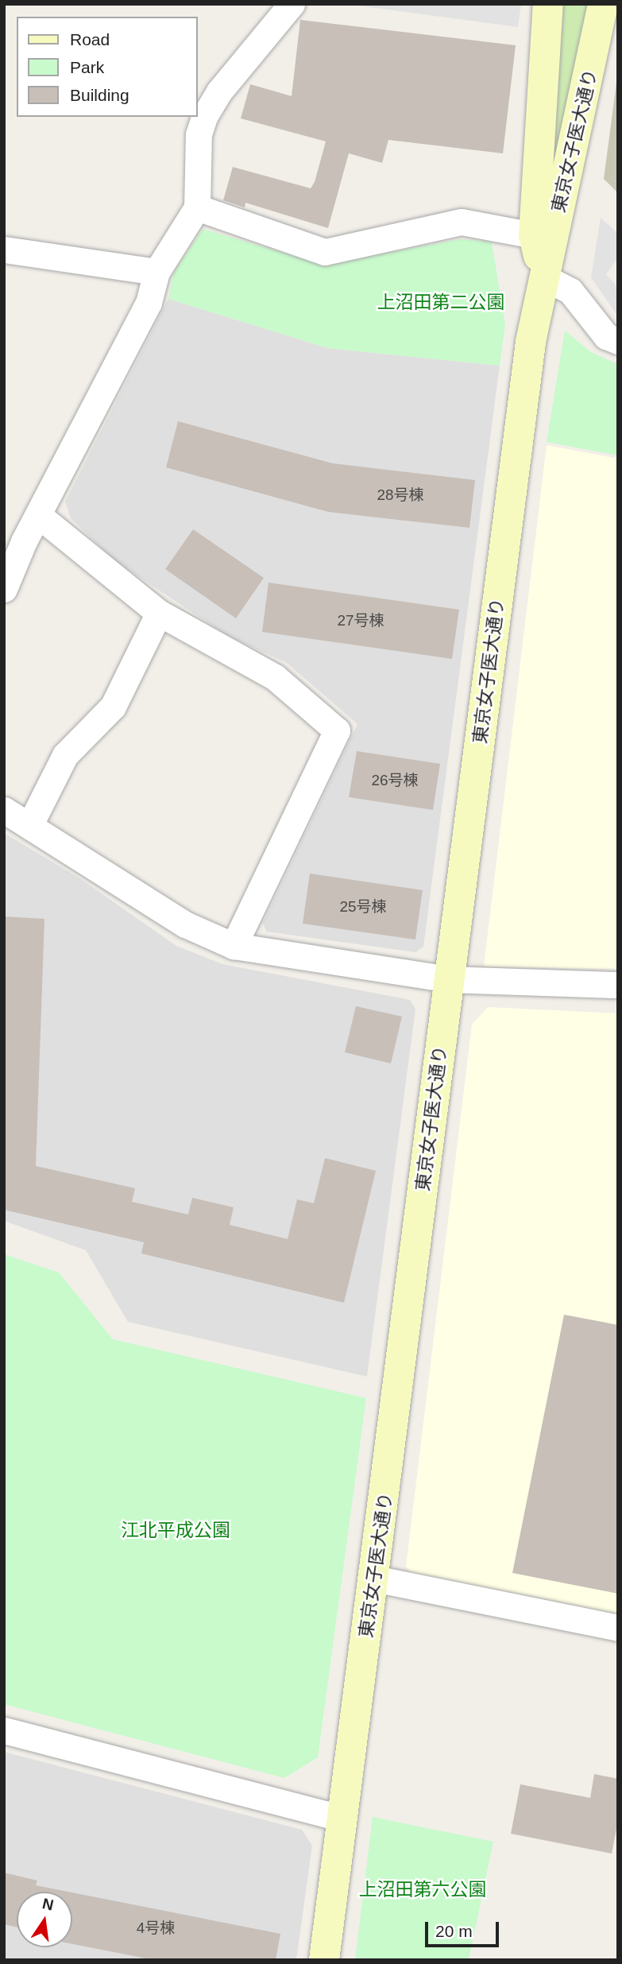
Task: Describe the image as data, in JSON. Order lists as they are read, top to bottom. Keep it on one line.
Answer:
{"streets":{"street":["東京女子医大通り"]},"parks":["上沼田第二公園","江北平成公園","上沼田第六公園"],"house_numbers":["28号棟","27号棟","26号棟","25号棟","4号棟"],"legend":["Road","Park","Building"],"scale_bar":"20 m","north":"top"}
